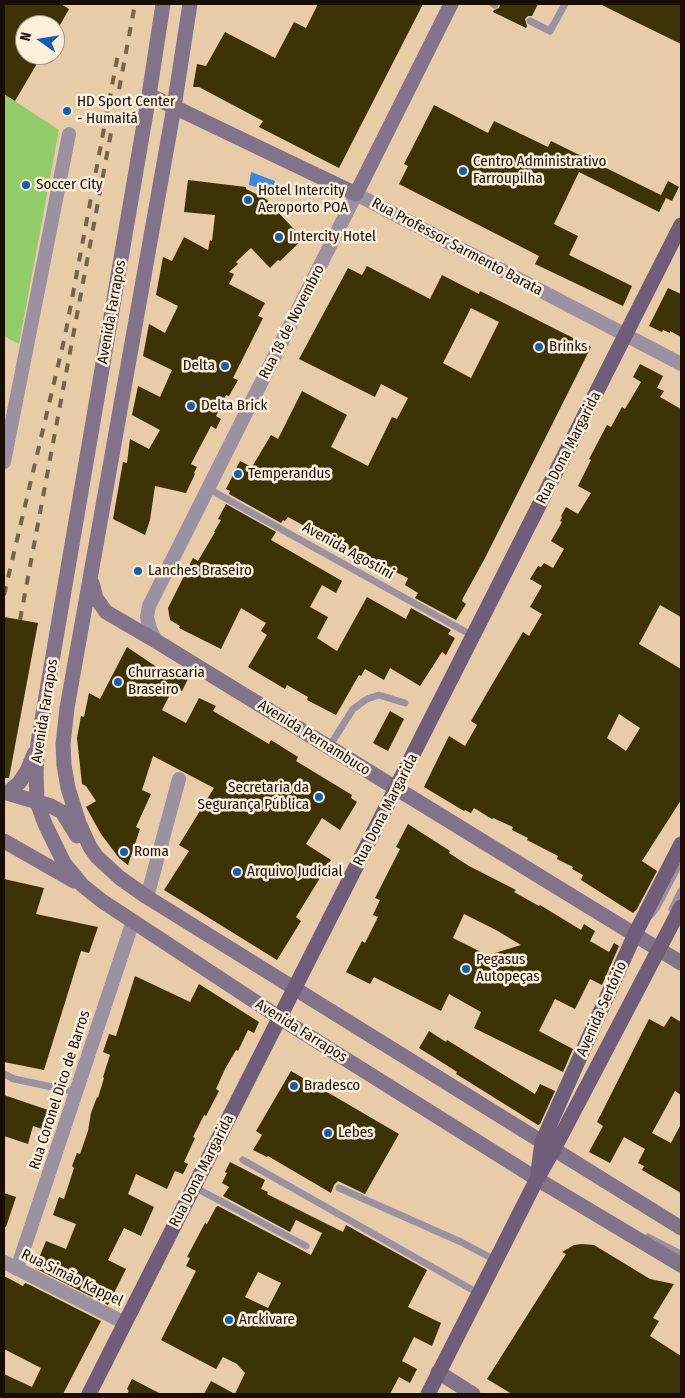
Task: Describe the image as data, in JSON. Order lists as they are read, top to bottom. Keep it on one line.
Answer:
{"streets":{"main road":["Rua Professor Sarmento Barata","Avenida Farrapos","Rua 18 de Novembro","Rua Dona Margarida","Avenida Pernambuco","Avenida Sertório"],"street":["Rua Coronel Dico de Barros","Rua Simão Kappel"],"lane":["Avenida Agostini"]},"crossings":[["Rua Professor Sarmento Barata","Avenida Farrapos"],["Rua Professor Sarmento Barata","Rua 18 de Novembro"],["Rua Professor Sarmento Barata","Rua Dona Margarida"],["Avenida Farrapos","Rua Dona Margarida"],["Avenida Farrapos","Avenida Pernambuco"],["Avenida Farrapos","Avenida Sertório"],["Avenida Farrapos","Rua Coronel Dico de Barros"],["Rua 18 de Novembro","Avenida Agostini"],["Rua 18 de Novembro","Avenida Pernambuco"],["Rua Dona Margarida","Avenida Agostini"],["Rua Dona Margarida","Avenida Pernambuco"],["Rua Dona Margarida","Rua Simão Kappel"],["Avenida Pernambuco","Avenida Sertório"],["Rua Coronel Dico de Barros","Rua Simão Kappel"]],"places":["HD Sport Center - Humaitá","Centro Administrativo Farroupilha","Soccer City","Hotel Intercity Aeroporto POA","Intercity Hotel","Brinks","Delta","Delta Brick","Temperandus","Lanches Braseiro","Churrascaria Braseiro","Secretaria da Segurança Pública","Roma","Arquivo Judicial","Pegasus Autopeças","Bradesco","Lebes","Arckivare"],"north":"left"}
